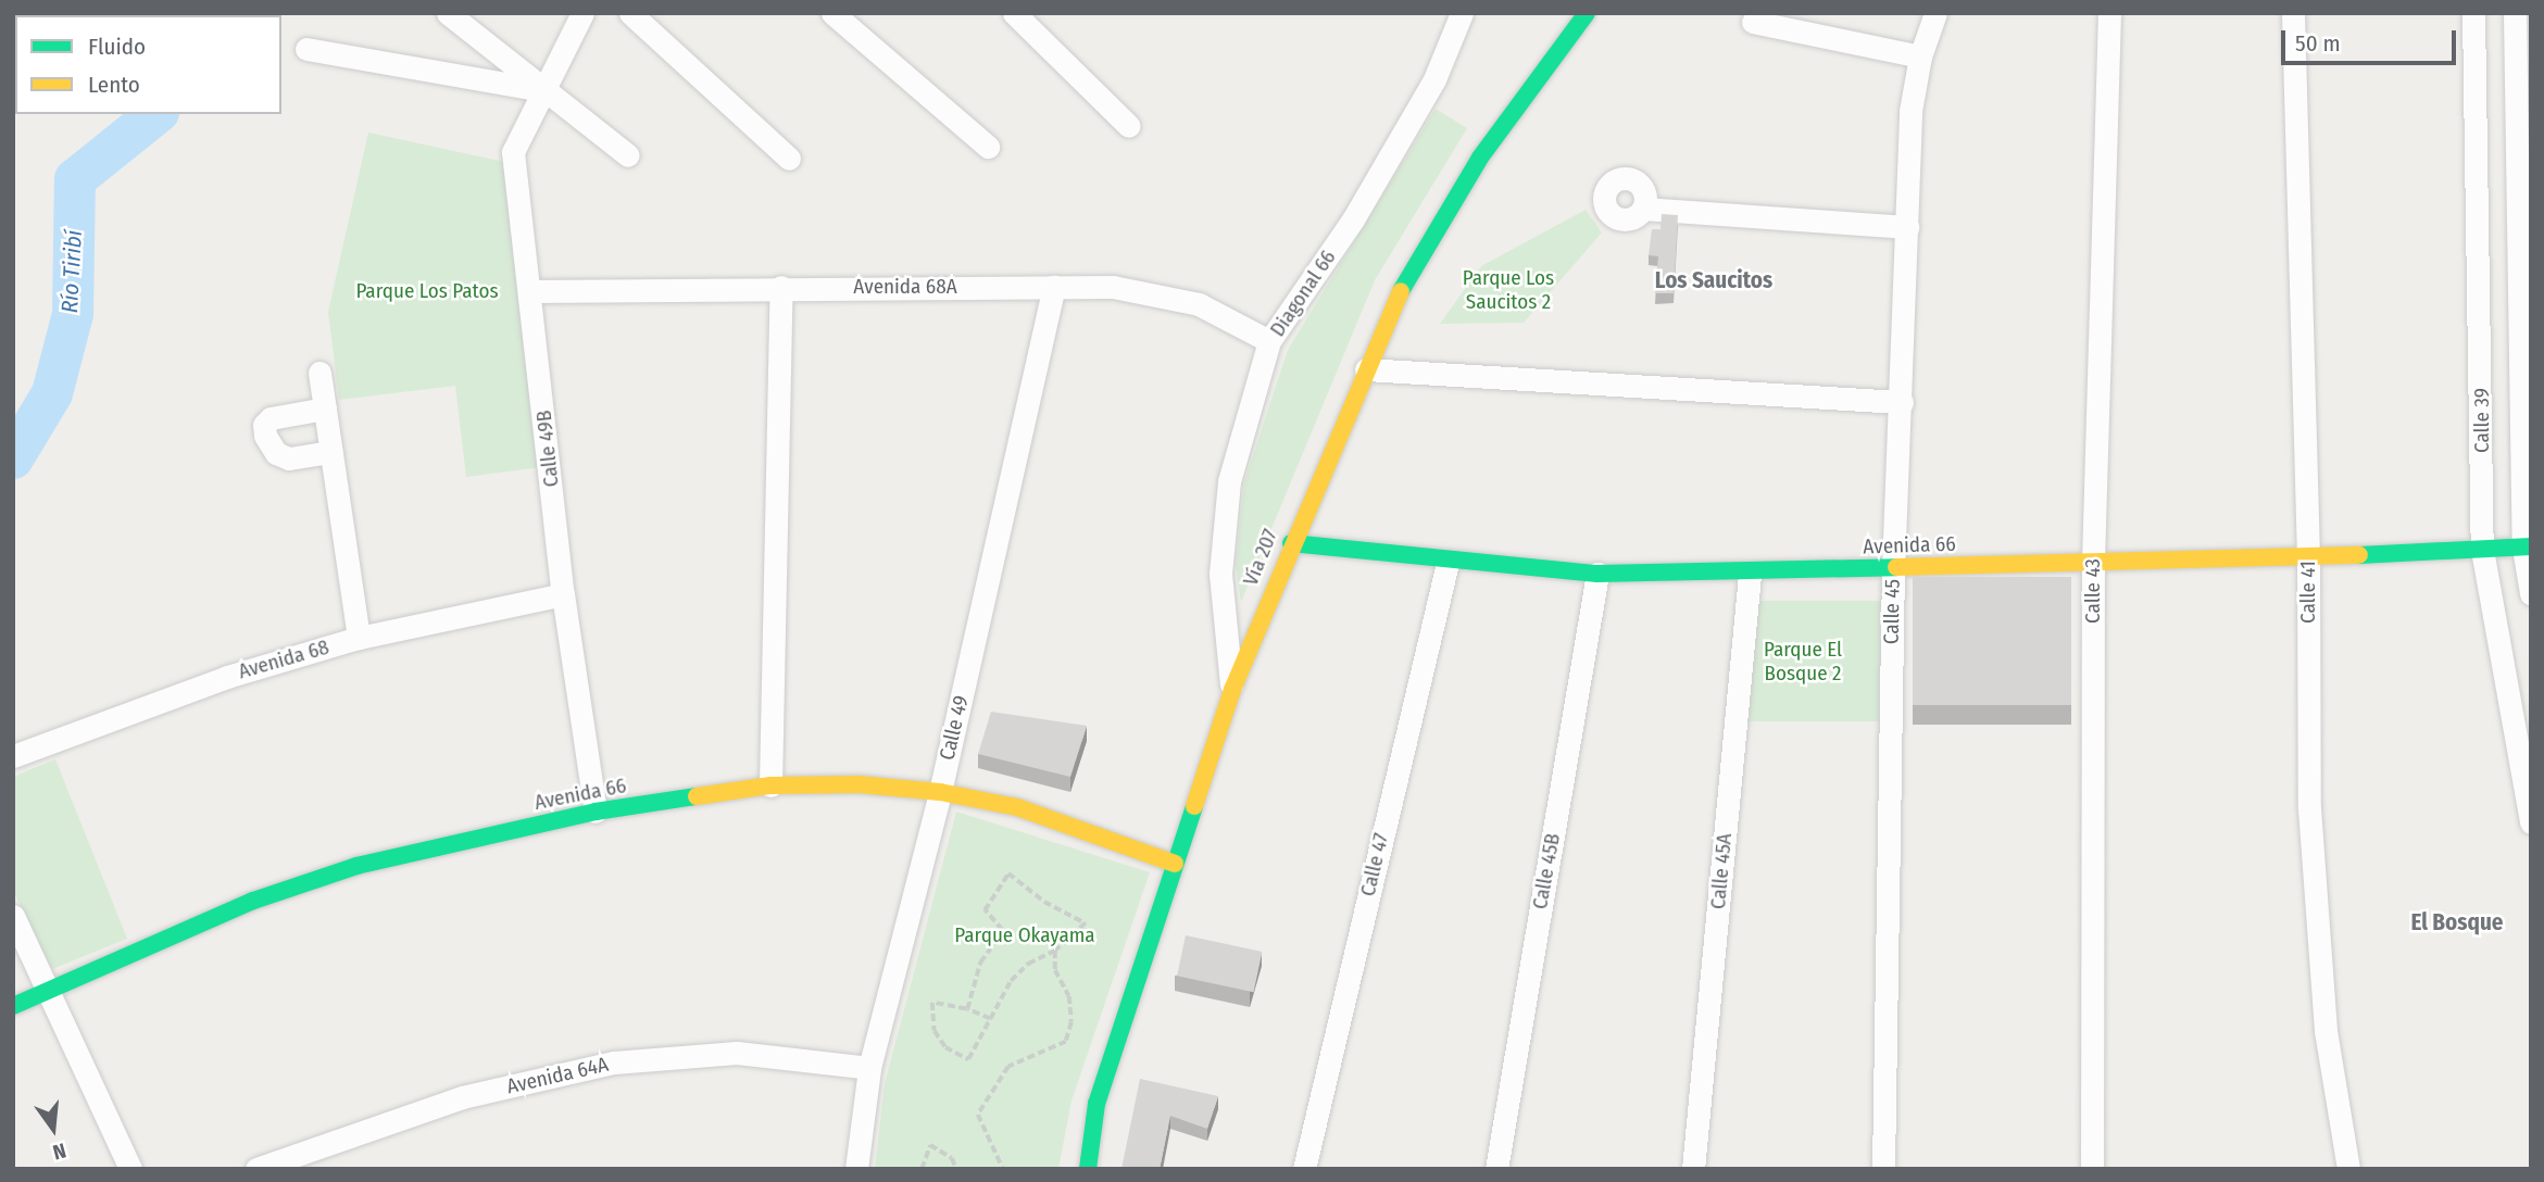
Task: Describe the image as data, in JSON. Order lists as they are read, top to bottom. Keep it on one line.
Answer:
{"streets":{"street":["Avenida 68A","Diagonal 66","Calle 39","Calle 49B","Avenida 66","Vía 207","Calle 43","Calle 41","Calle 45","Avenida 68","Calle 49","Calle 47","Calle 45B","Calle 45A","Avenida 64A"]},"crossings":[["Avenida 68A","Diagonal 66"],["Avenida 68A","Calle 49B"],["Avenida 68A","Calle 49"],["Diagonal 66","Vía 207"],["Calle 39","Avenida 66"],["Calle 49B","Avenida 66"],["Calle 49B","Avenida 68"],["Avenida 66","Vía 207"],["Avenida 66","Calle 43"],["Avenida 66","Calle 41"],["Avenida 66","Calle 45"],["Avenida 66","Calle 49"],["Avenida 66","Calle 47"],["Avenida 66","Calle 45B"],["Avenida 66","Calle 45A"],["Calle 49","Avenida 64A"]],"districts":["Los Saucitos","El Bosque"],"water":["Río Tiribí"],"parks":["Parque Los Saucitos 2","Parque Los Patos","Parque El Bosque 2","Parque Okayama"],"legend":["Fluido","Lento"],"scale_bar":"50 m","north":"bottom"}
